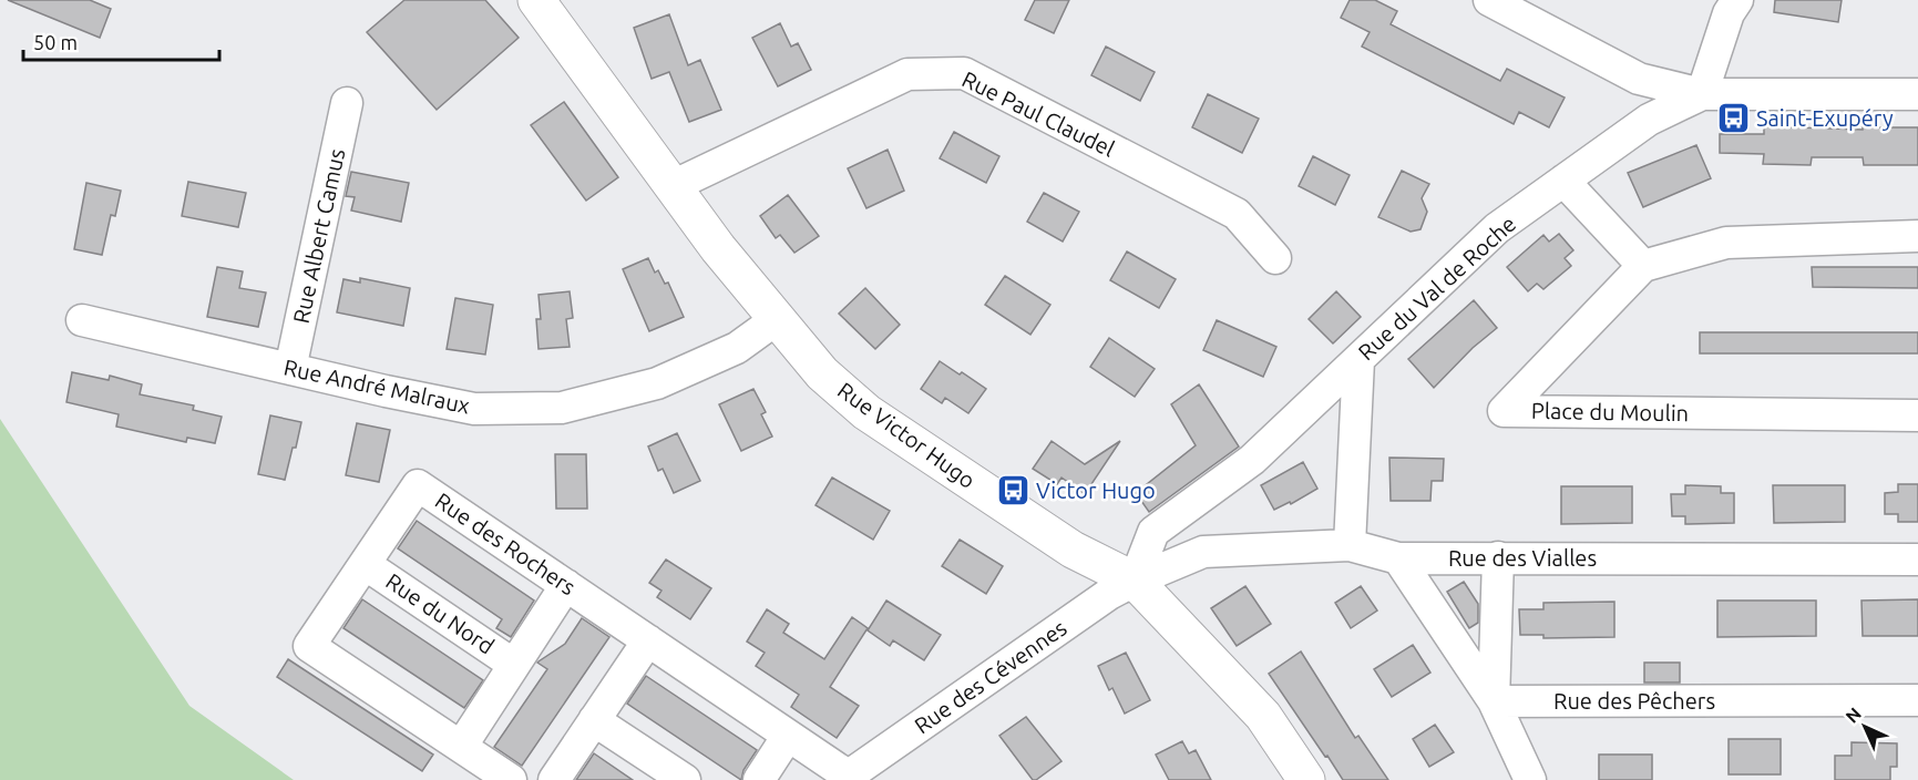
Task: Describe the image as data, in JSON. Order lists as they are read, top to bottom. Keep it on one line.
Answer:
{"streets":{"street":["Rue Paul Claudel","Rue Albert Camus","Rue du Val de Roche","Rue André Malraux","Place du Moulin","Rue Victor Hugo","Rue des Rochers","Rue des Vialles","Rue du Nord","Rue des Cévennes","Rue des Pêchers"]},"crossings":[["Rue Paul Claudel","Rue Victor Hugo"],["Rue Albert Camus","Rue André Malraux"],["Rue du Val de Roche","Rue Victor Hugo"],["Rue du Val de Roche","Rue des Vialles"],["Rue du Val de Roche","Rue des Cévennes"],["Rue André Malraux","Rue Victor Hugo"],["Rue Victor Hugo","Rue des Vialles"],["Rue Victor Hugo","Rue des Cévennes"],["Rue des Rochers","Rue du Nord"],["Rue des Rochers","Rue des Cévennes"],["Rue des Vialles","Rue des Cévennes"]],"places":{"bus stop":["Saint-Exupéry","Victor Hugo"]},"scale_bar":"50 m","north":"top left"}
